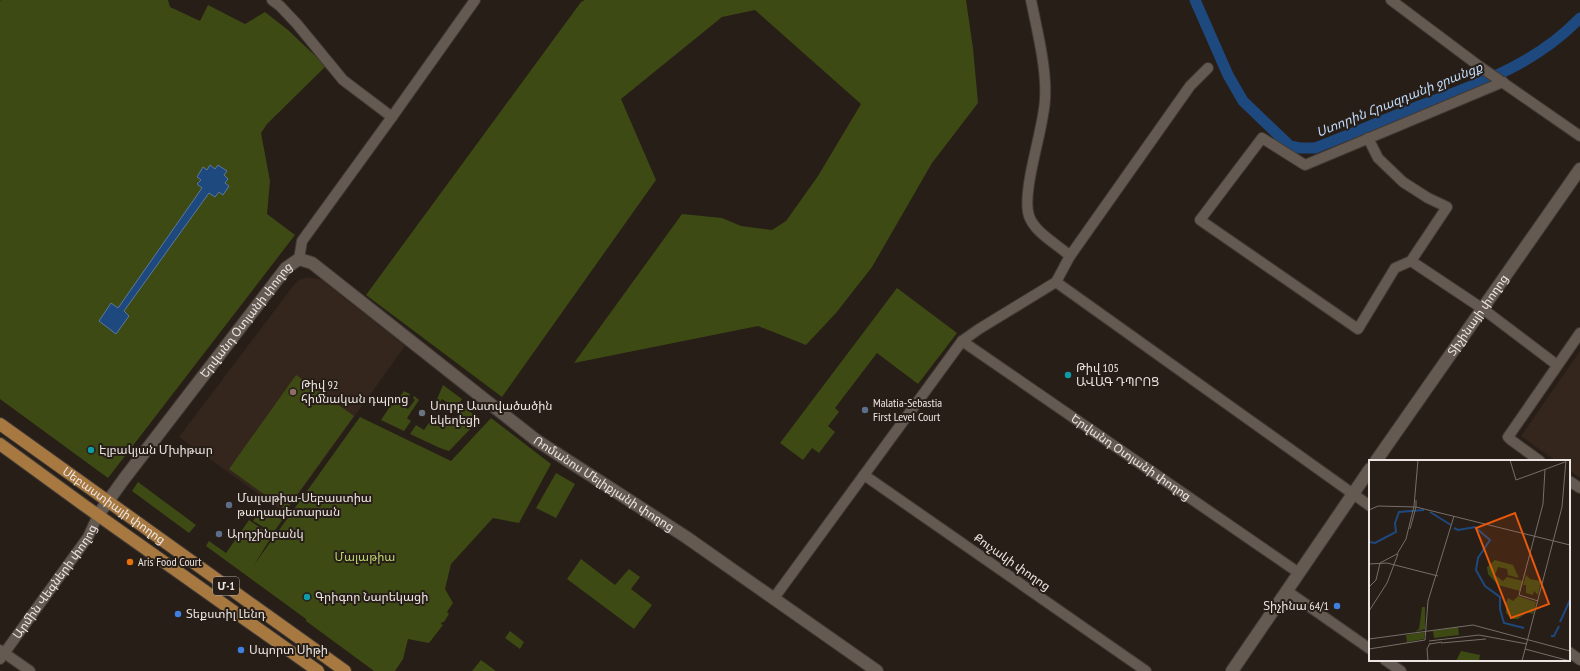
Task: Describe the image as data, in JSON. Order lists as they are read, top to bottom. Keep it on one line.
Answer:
{"streets":{"main road":["Սեբաստիայի փողոց","Մ-1"],"street":["Տիչինայի փողոց","Երվանդ Օտյանի փողոց","Ռոմանոս Մելիքյանի փողոց","Քուչակի փողոց","Արմին Վեգների փողոց"]},"crossings":[["Երվանդ Օտյանի փողոց","Ռոմանոս Մելիքյանի փողոց"],["Երվանդ Օտյանի փողոց","Սեբաստիայի փողոց"],["Երվանդ Օտյանի փողոց","Արմին Վեգների փողոց"],["Սեբաստիայի փողոց","Արմին Վեգների փողոց"]],"water":["Ստորին Հրազդանի ջրանցք"],"parks":["Մալաթիա"],"places":["Թիվ 105 ԱՎԱԳ ԴՊՐՈՑ","Թիվ 92 հիմնական դպրոց","Malatia-Sebastia First Level Court","Սուրբ Աստվածածին եկեղեցի","Էլբակյան Մխիթար","Մալաթիա-Սեբաստիա թաղապետարան","Արդշինբանկ","Aris Food Court","Գրիգոր Նարեկացի","Տիչինա 64/1","Տեքստիլ Լենդ","Սպորտ Սիթի"]}
